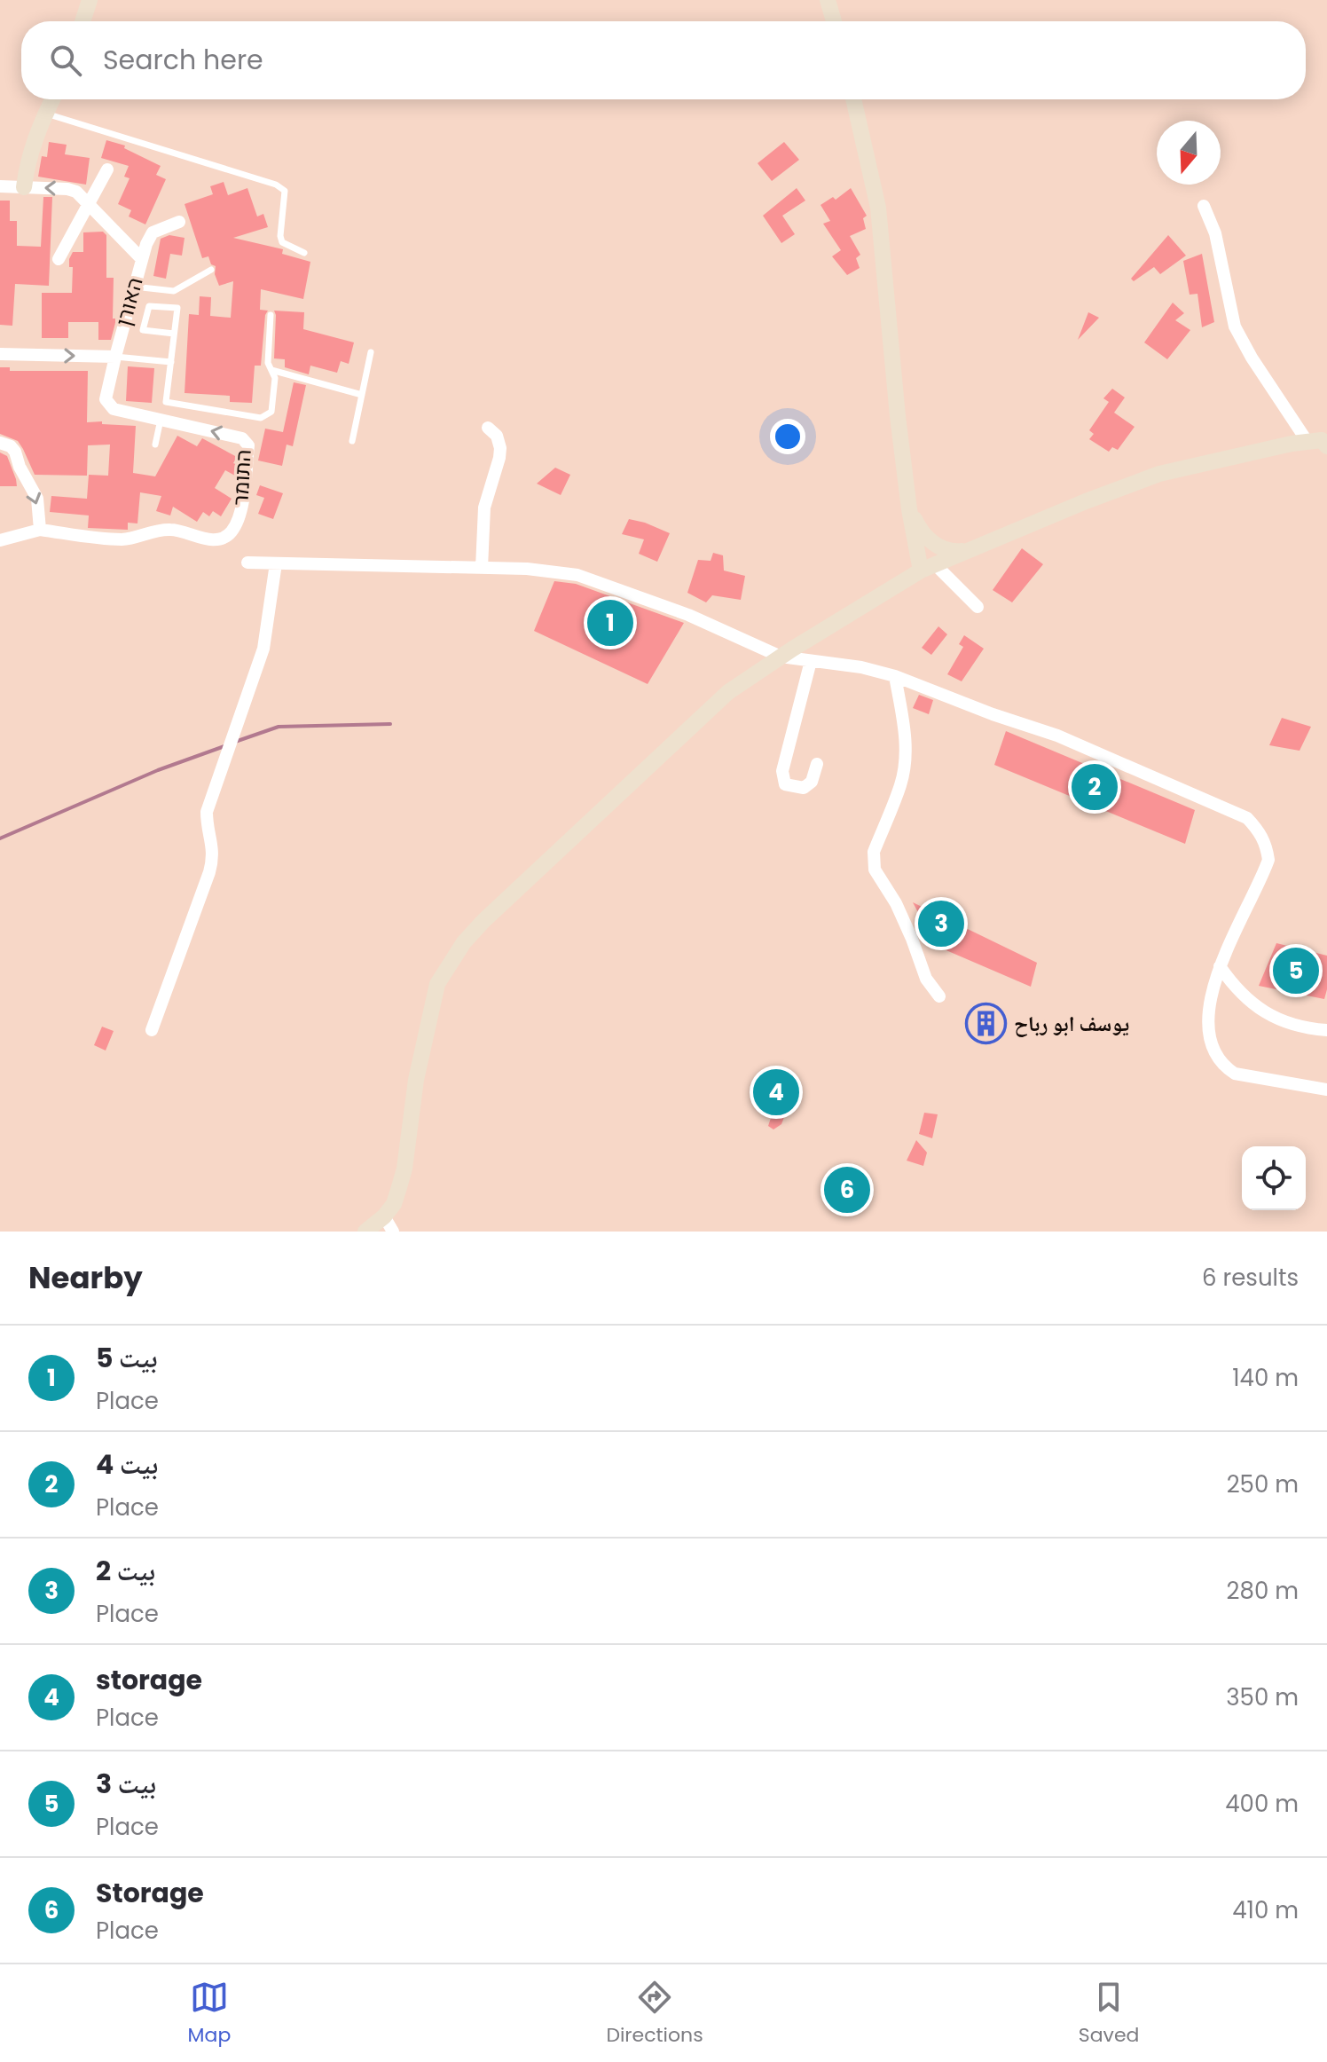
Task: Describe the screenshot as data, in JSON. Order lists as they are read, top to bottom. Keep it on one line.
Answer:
{"streets":{"street":["האורן","התומר"]},"crossings":[["האורן","התומר"]],"places":{"building":["يوسف ابو رباح"]},"north":"bottom","page":{"search":"Search here","pins":["1","2","3","5","4","6"],"heading":["Nearby","6 results"],"list":[{"mark":"1","name":"بيت 5","note":"Place","value":"140 m"},{"mark":"2","name":"بيت 4","note":"Place","value":"250 m"},{"mark":"3","name":"بيت 2","note":"Place","value":"280 m"},{"mark":"4","name":"storage","note":"Place","value":"350 m"},{"mark":"5","name":"بيت 3","note":"Place","value":"400 m"},{"mark":"6","name":"Storage","note":"Place","value":"410 m"}],"nav":["Map","Directions","Saved"]}}
